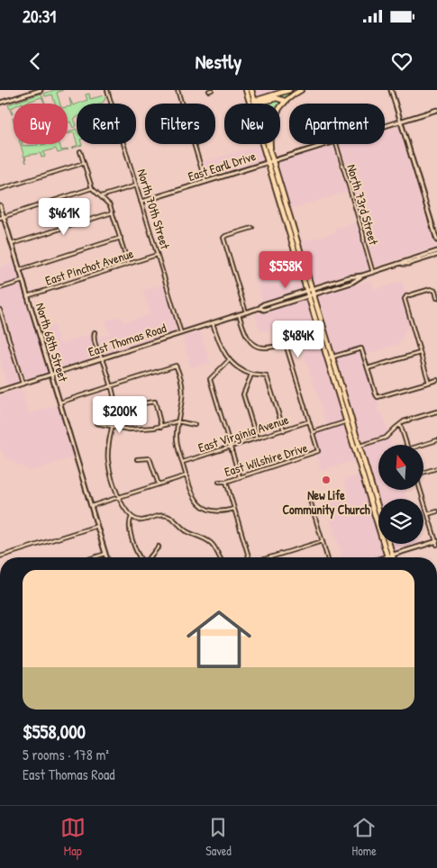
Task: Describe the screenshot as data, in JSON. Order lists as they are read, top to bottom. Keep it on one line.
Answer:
{"streets":{"main road":["East Earll Drive","East Thomas Road","North 68th Street"],"street":["North 73rd Street","North 70th Street","East Pinchot Avenue","East Virginia Avenue","East Wilshire Drive"]},"crossings":[["East Earll Drive","North 70th Street"],["North 73rd Street","East Thomas Road"],["North 70th Street","East Pinchot Avenue"],["North 70th Street","East Thomas Road"],["East Pinchot Avenue","North 68th Street"],["East Thomas Road","North 68th Street"]],"places":["New Life Community Church"],"north":"top","page":{"status":"20:31","header":"Nestly","chip":["Buy","Rent","Filters","New","Apartment"],"price":["$461K","$558K","$484K","$200K"],"list":[{"name":"$558,000","note":"5 rooms · 178 m² · East Thomas Road"}],"tabs":["Map","Saved","Home"]}}
